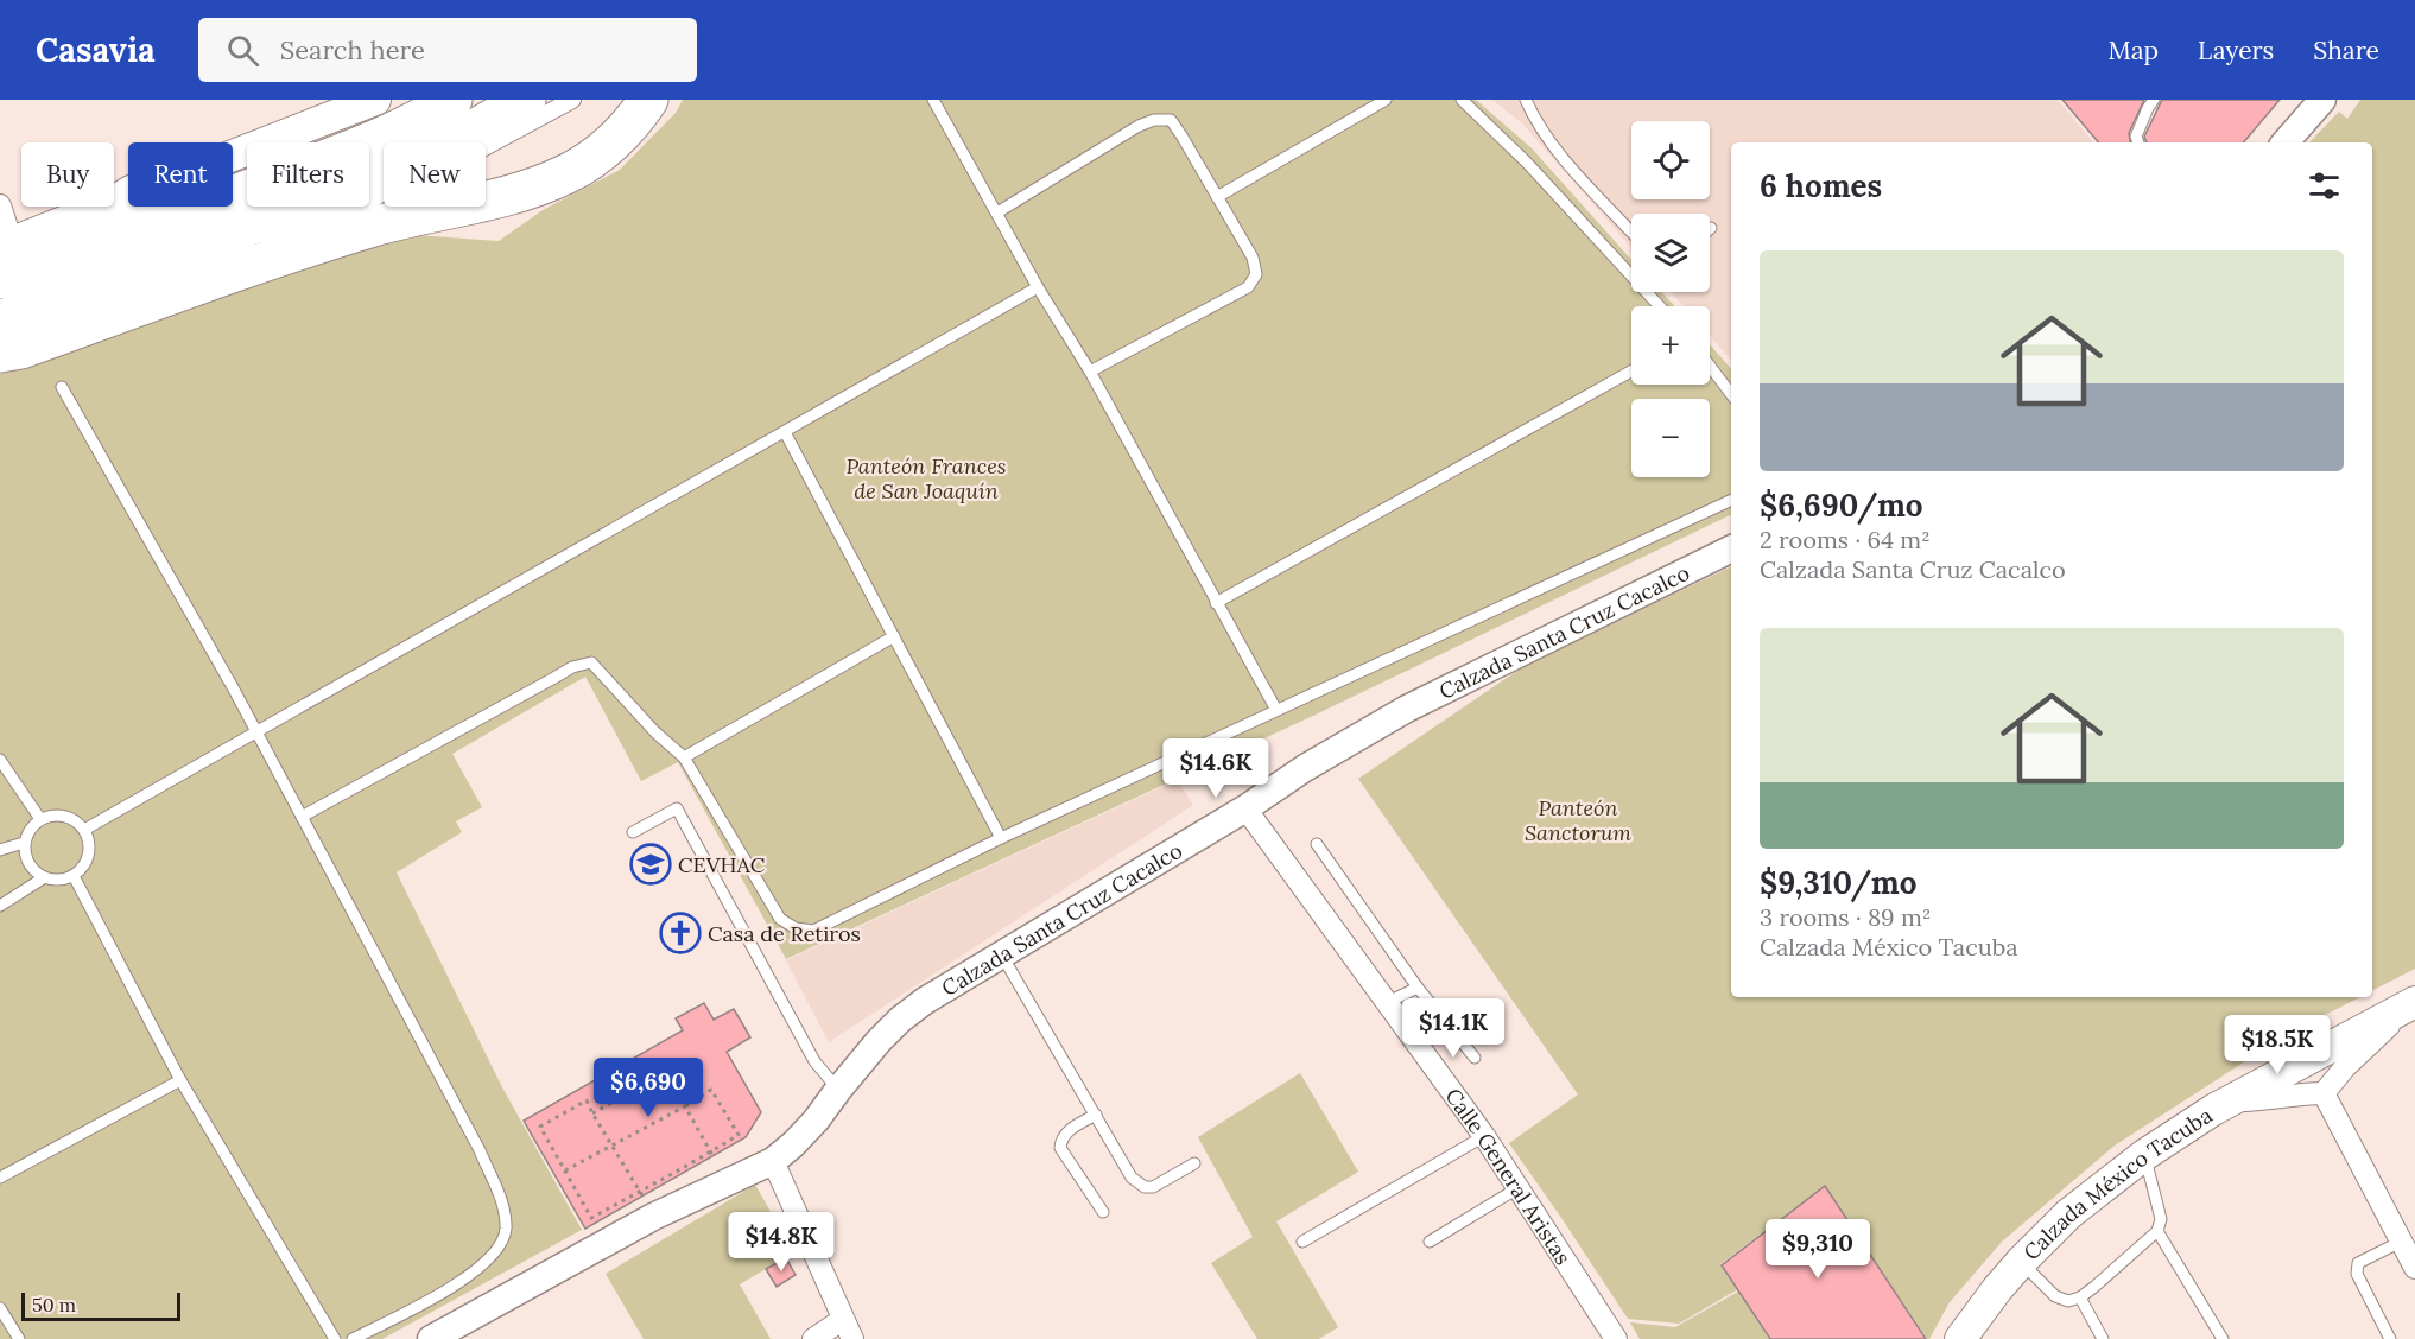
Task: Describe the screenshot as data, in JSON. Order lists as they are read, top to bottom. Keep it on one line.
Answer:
{"streets":{"main road":["Calzada México Tacuba"],"street":["Calzada Santa Cruz Cacalco","Calle General Aristas"]},"crossings":[["Calzada Santa Cruz Cacalco","Calle General Aristas"]],"parks":["Panteón Frances de San Joaquín","Panteón Sanctorum"],"places":{"school or university":["CEVHAC"],"church":["Casa de Retiros"]},"scale_bar":"50 m","page":{"header":"Casavia","search":"Search here","nav":["Map","Layers","Share"],"map_buttons":["+","−"],"chip":["Buy","Rent","Filters","New"],"heading":"6 homes","list":[{"name":"$6,690/mo","note":"2 rooms · 64 m² · Calzada Santa Cruz Cacalco"},{"name":"$9,310/mo","note":"3 rooms · 89 m² · Calzada México Tacuba"}],"price":["$14.6K","$14.1K","$18.5K","$6,690","$14.8K","$9,310"],"scale":"50 m"}}
